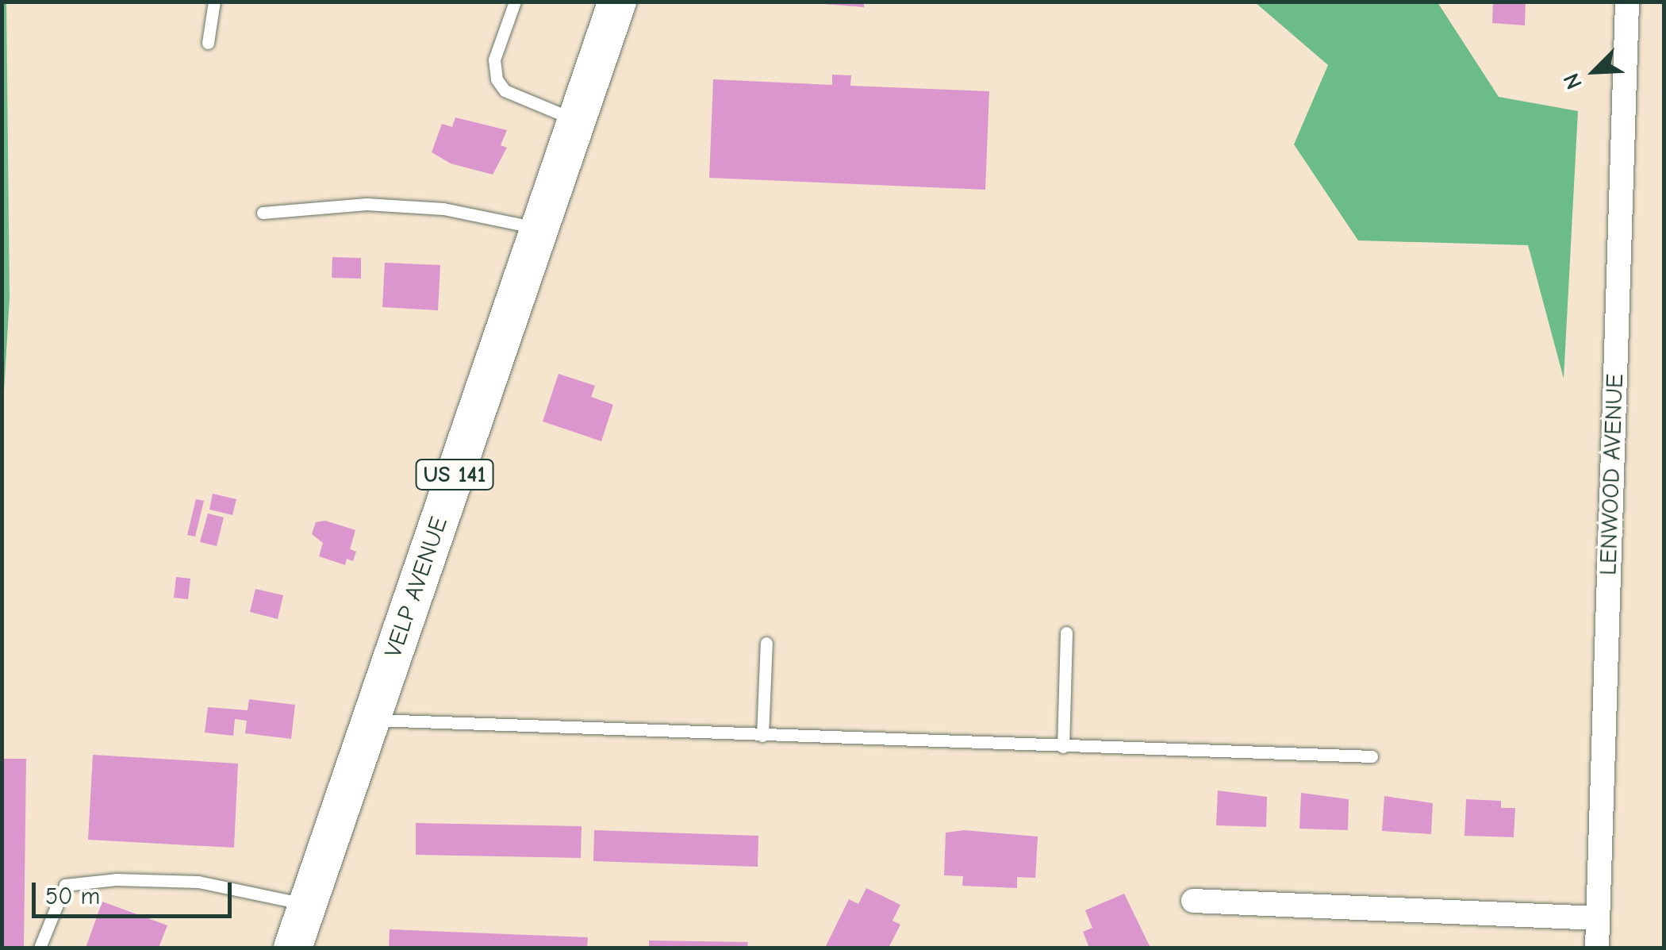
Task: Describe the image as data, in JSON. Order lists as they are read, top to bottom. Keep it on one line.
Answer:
{"streets":{"main road":["US 141","VELP AVENUE"],"street":["LENWOOD AVENUE"]},"scale_bar":"50 m","north":"bottom left"}
